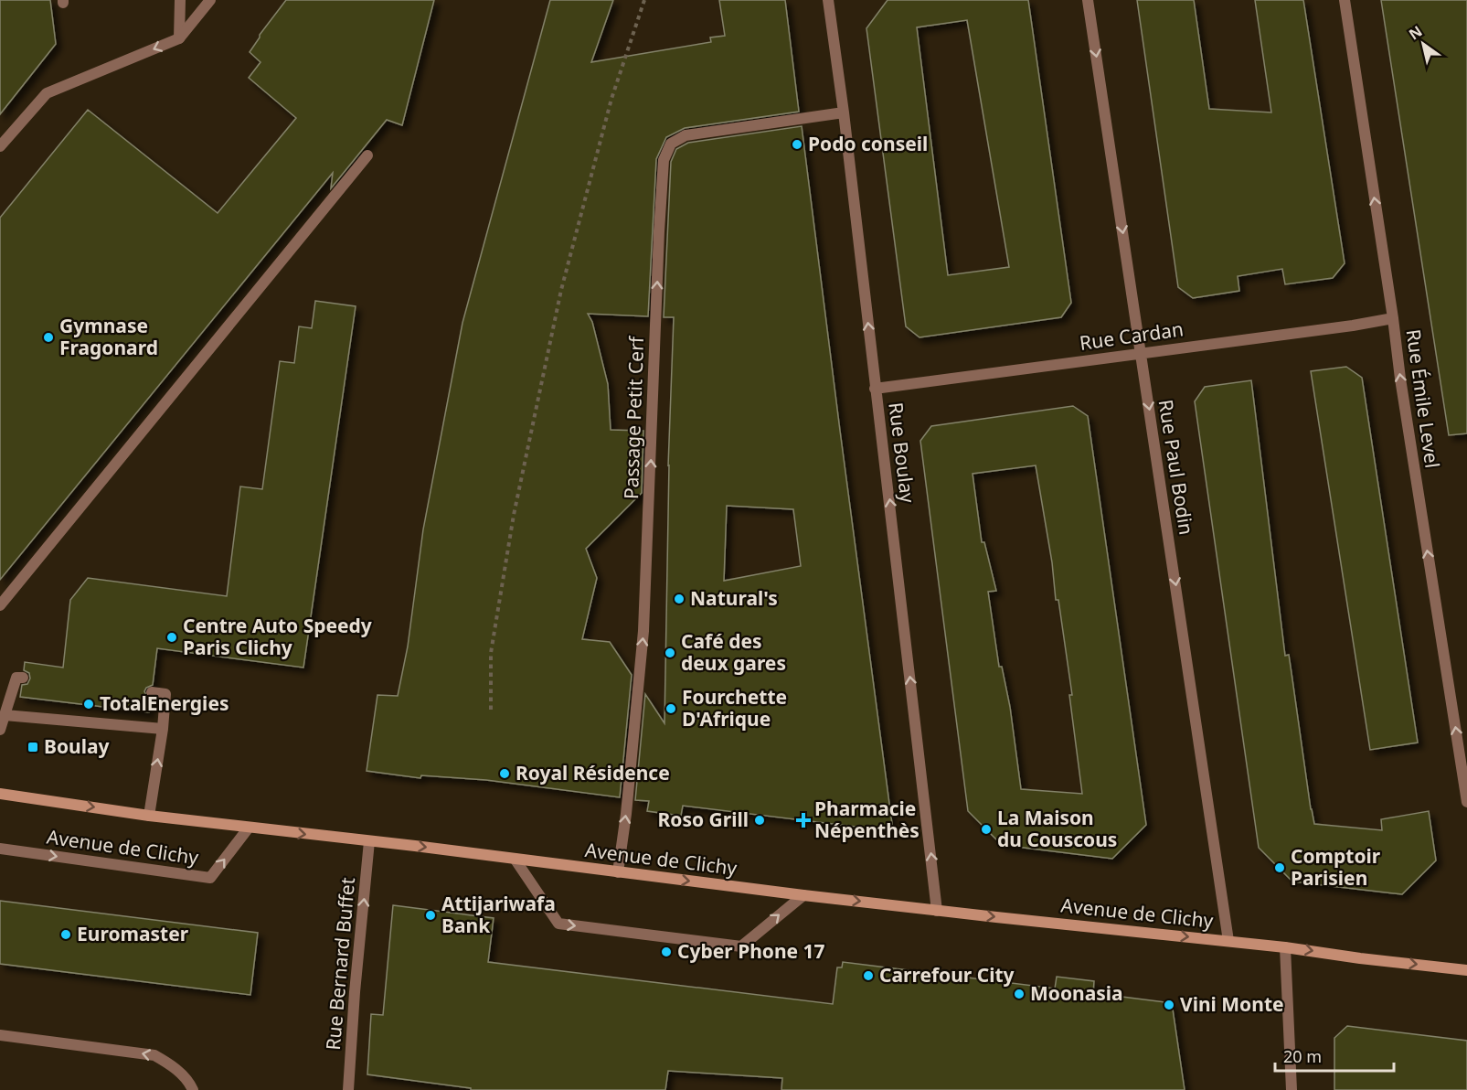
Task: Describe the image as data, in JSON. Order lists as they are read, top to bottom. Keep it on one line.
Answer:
{"streets":{"main road":["Avenue de Clichy"],"street":["Rue Cardan","Rue Émile Level","Passage Petit Cerf","Rue Boulay","Rue Paul Bodin","Rue Bernard Buffet"]},"crossings":[["Rue Cardan","Rue Émile Level"],["Rue Cardan","Rue Boulay"],["Rue Cardan","Rue Paul Bodin"],["Passage Petit Cerf","Rue Boulay"],["Passage Petit Cerf","Avenue de Clichy"],["Rue Boulay","Avenue de Clichy"],["Rue Paul Bodin","Avenue de Clichy"],["Avenue de Clichy","Rue Bernard Buffet"]],"one_way":["Rue Émile Level","Passage Petit Cerf","Rue Boulay","Rue Paul Bodin","Avenue de Clichy","Rue Bernard Buffet"],"places":{"other":["Podo conseil","Gymnase Fragonard","Natural's","Centre Auto Speedy Paris Clichy","Café des deux gares","TotalEnergies","Fourchette D'Afrique","Royal Résidence","Roso Grill","La Maison du Couscous","Comptoir Parisien","Attijariwafa Bank","Euromaster","Cyber Phone 17","Carrefour City","Moonasia","Vini Monte"],"transit":["Boulay"],"health":["Pharmacie Népenthès"]},"scale_bar":"20 m","north":"top left"}
